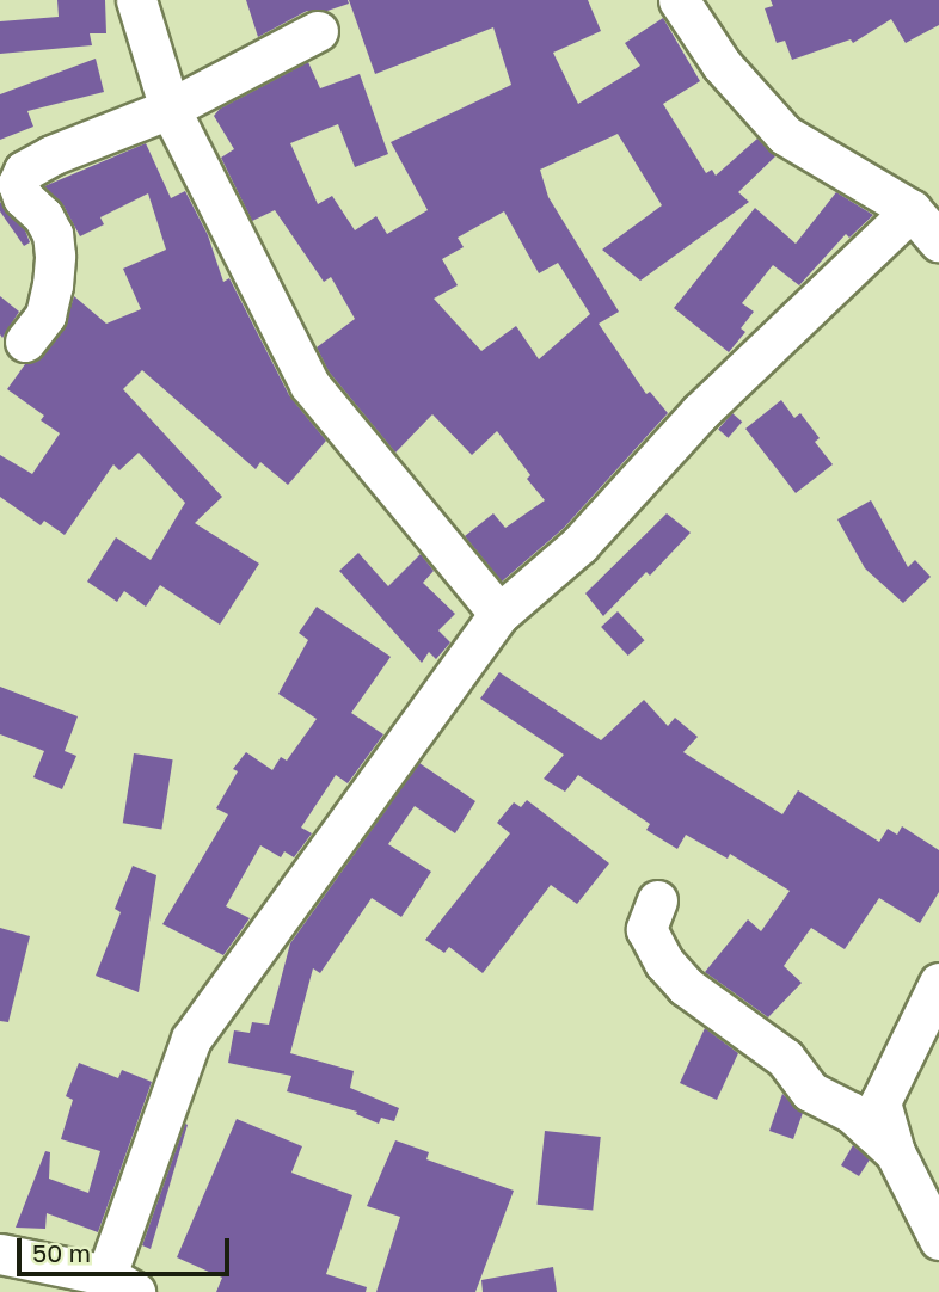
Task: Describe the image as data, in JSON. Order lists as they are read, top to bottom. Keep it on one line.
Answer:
{"scale_bar":"50 m"}
